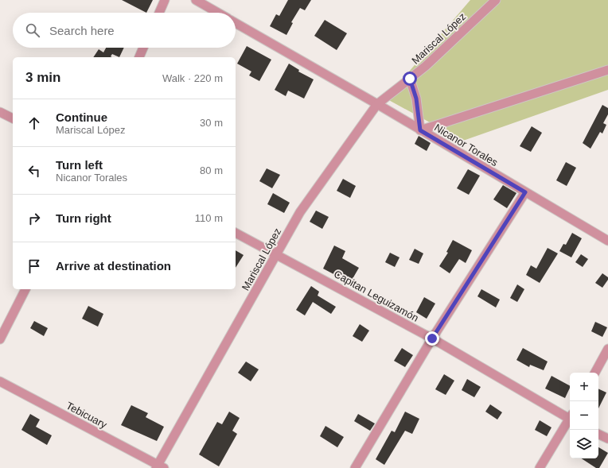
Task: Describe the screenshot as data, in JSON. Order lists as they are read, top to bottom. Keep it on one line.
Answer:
{"streets":{"street":["Mariscal López","Nicanor Torales","Capitan Leguizamón","Tebicuary"]},"crossings":[["Mariscal López","Nicanor Torales"],["Mariscal López","Capitan Leguizamón"],["Mariscal López","Tebicuary"]],"page":{"search":"Search here","heading":["3 min","Walk · 220 m"],"list":[["Continue","Mariscal López","30 m"],["Turn left","Nicanor Torales","80 m"],["Turn right","110 m"],"Arrive at destination"],"map_buttons":["+","−"]}}
